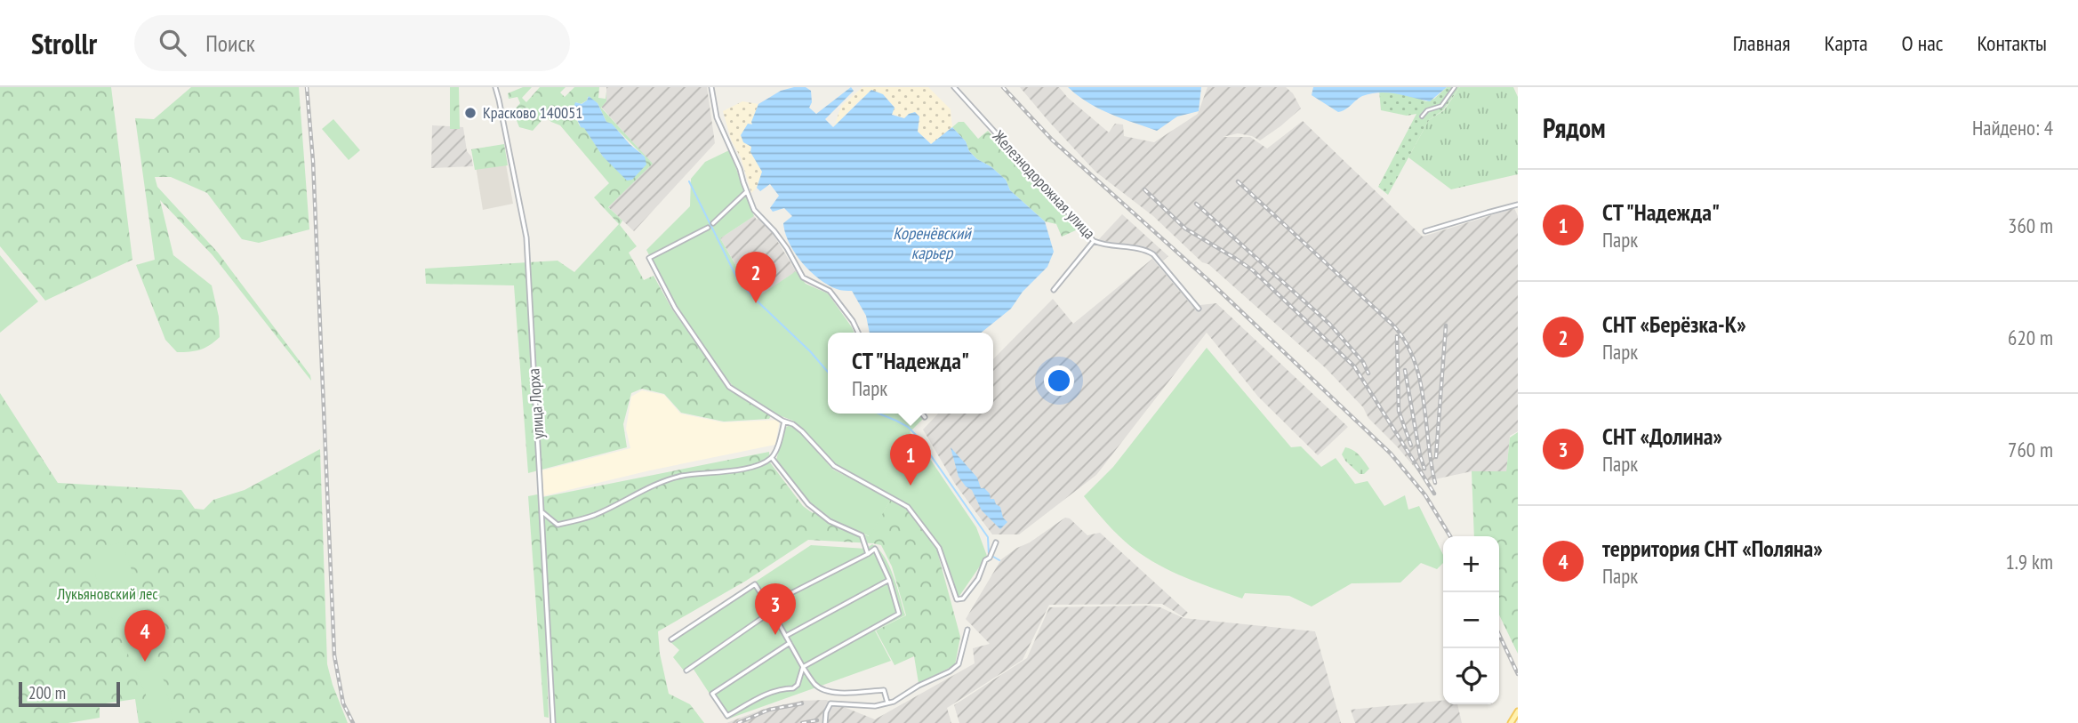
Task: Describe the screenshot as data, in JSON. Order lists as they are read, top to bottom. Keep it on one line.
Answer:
{"streets":{"street":["Железнодорожная улица","улица Лорха"]},"water":["Коренёвский карьер"],"parks":["Лукьяновский лес"],"places":["Красково 140051"],"scale_bar":"200 m","page":{"header":"Strollr","search":"Поиск","nav":["Главная","Карта","О нас","Контакты"],"heading":["Рядом","Найдено: 4"],"list":[{"mark":"1","name":"СТ \"Надежда\"","note":"Парк","value":"360 m"},{"mark":"2","name":"СНТ «Берёзка-К»","note":"Парк","value":"620 m"},{"mark":"3","name":"СНТ «Долина»","note":"Парк","value":"760 m"},{"mark":"4","name":"территория СНТ «Поляна»","note":"Парк","value":"1.9 km"}],"pins":["2","1","3","4"],"popup":["СТ \"Надежда\"","Парк"],"map_buttons":["+","−"],"scale":"200 m"}}
